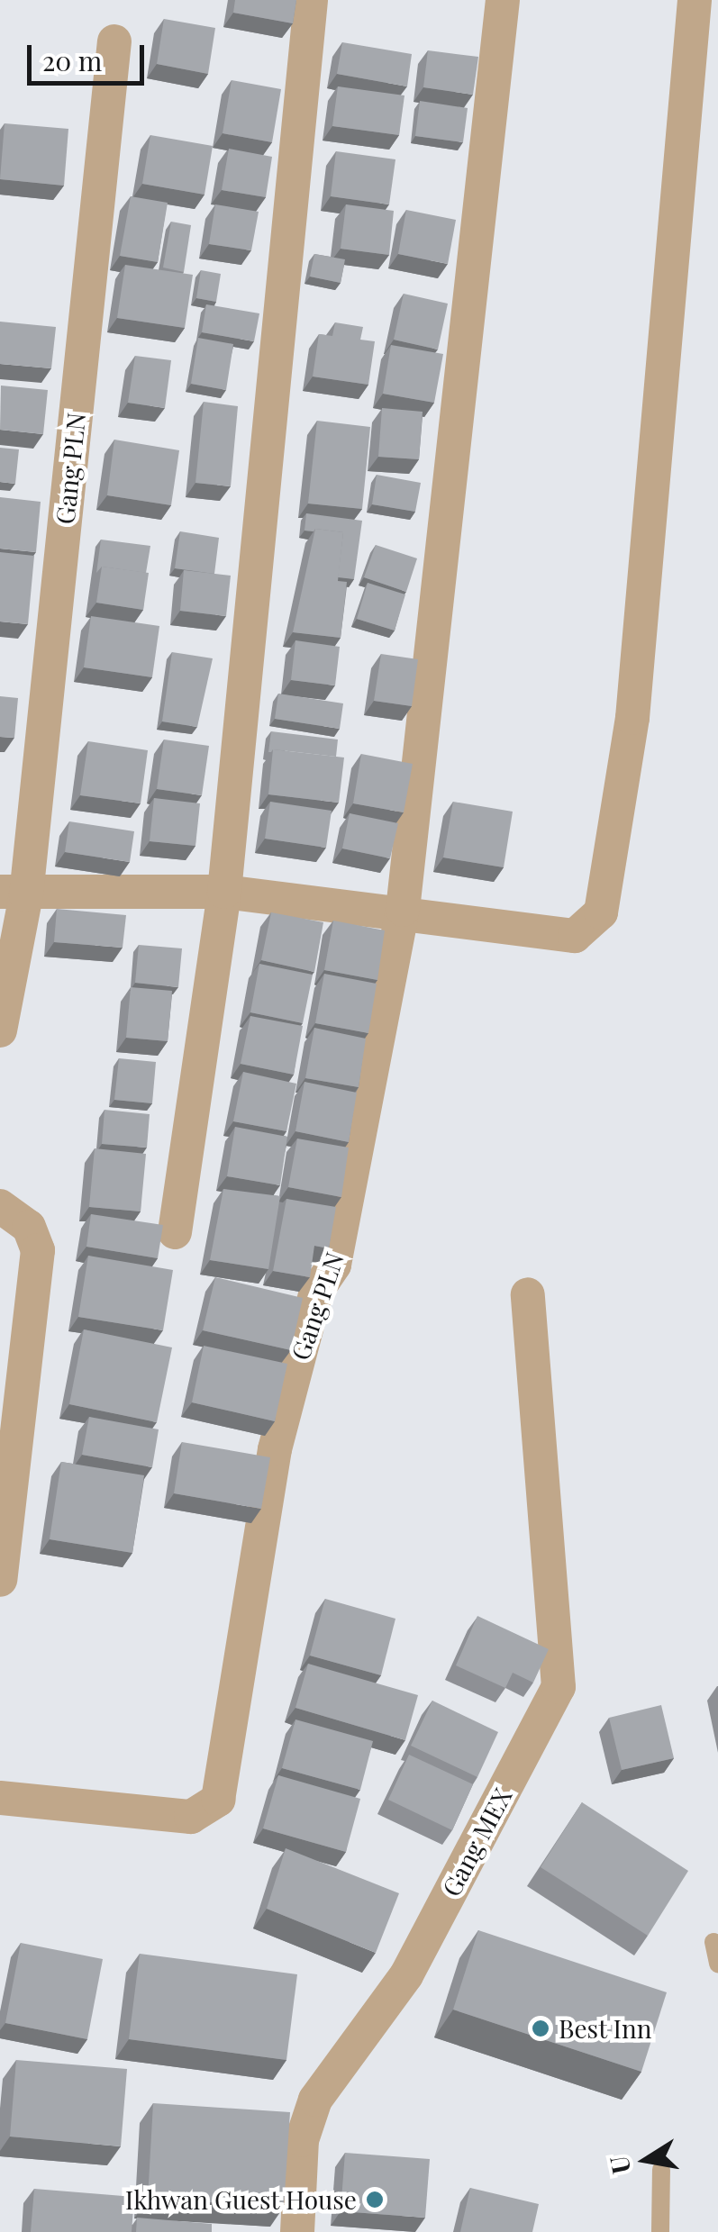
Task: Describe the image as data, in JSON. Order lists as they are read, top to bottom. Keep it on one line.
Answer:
{"streets":{"street":["Gang PLN","Gang MEX"]},"places":["Best Inn","Ikhwan Guest House"],"scale_bar":"20 m","north":"left"}
